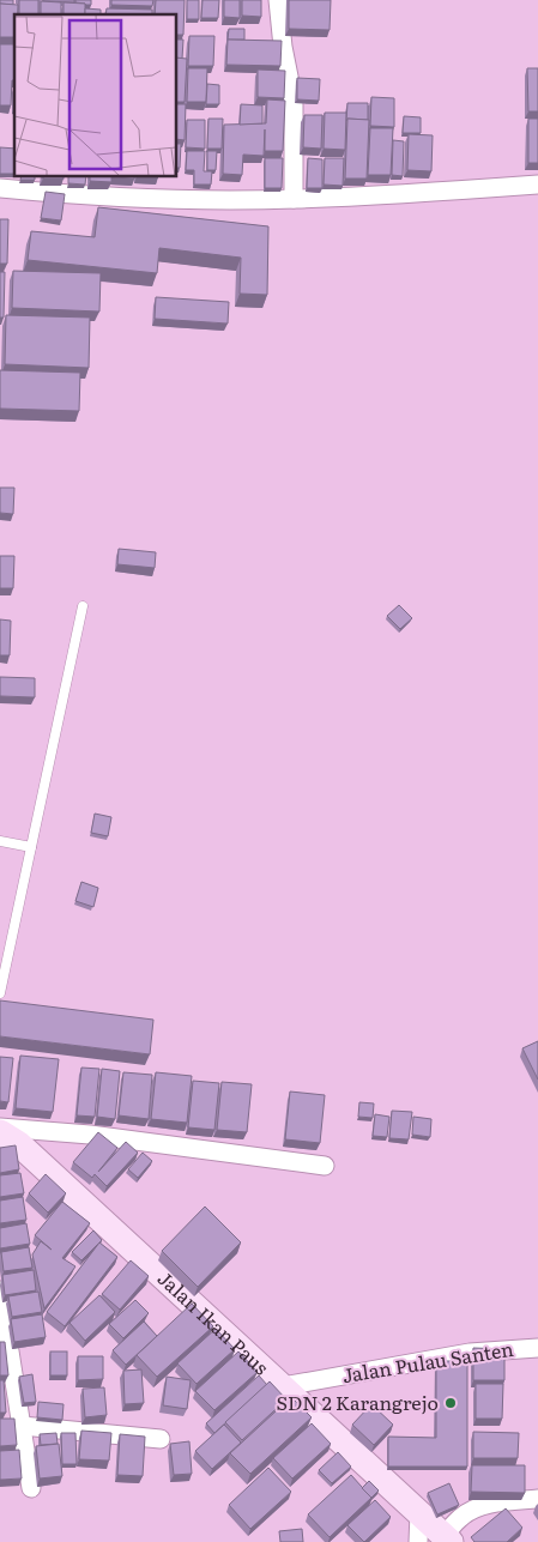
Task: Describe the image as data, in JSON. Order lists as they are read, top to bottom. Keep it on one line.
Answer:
{"streets":{"main road":["Jalan Ikan Paus"],"street":["Jalan Pulau Santen"]},"crossings":[["Jalan Ikan Paus","Jalan Pulau Santen"]],"places":["SDN 2 Karangrejo"]}
